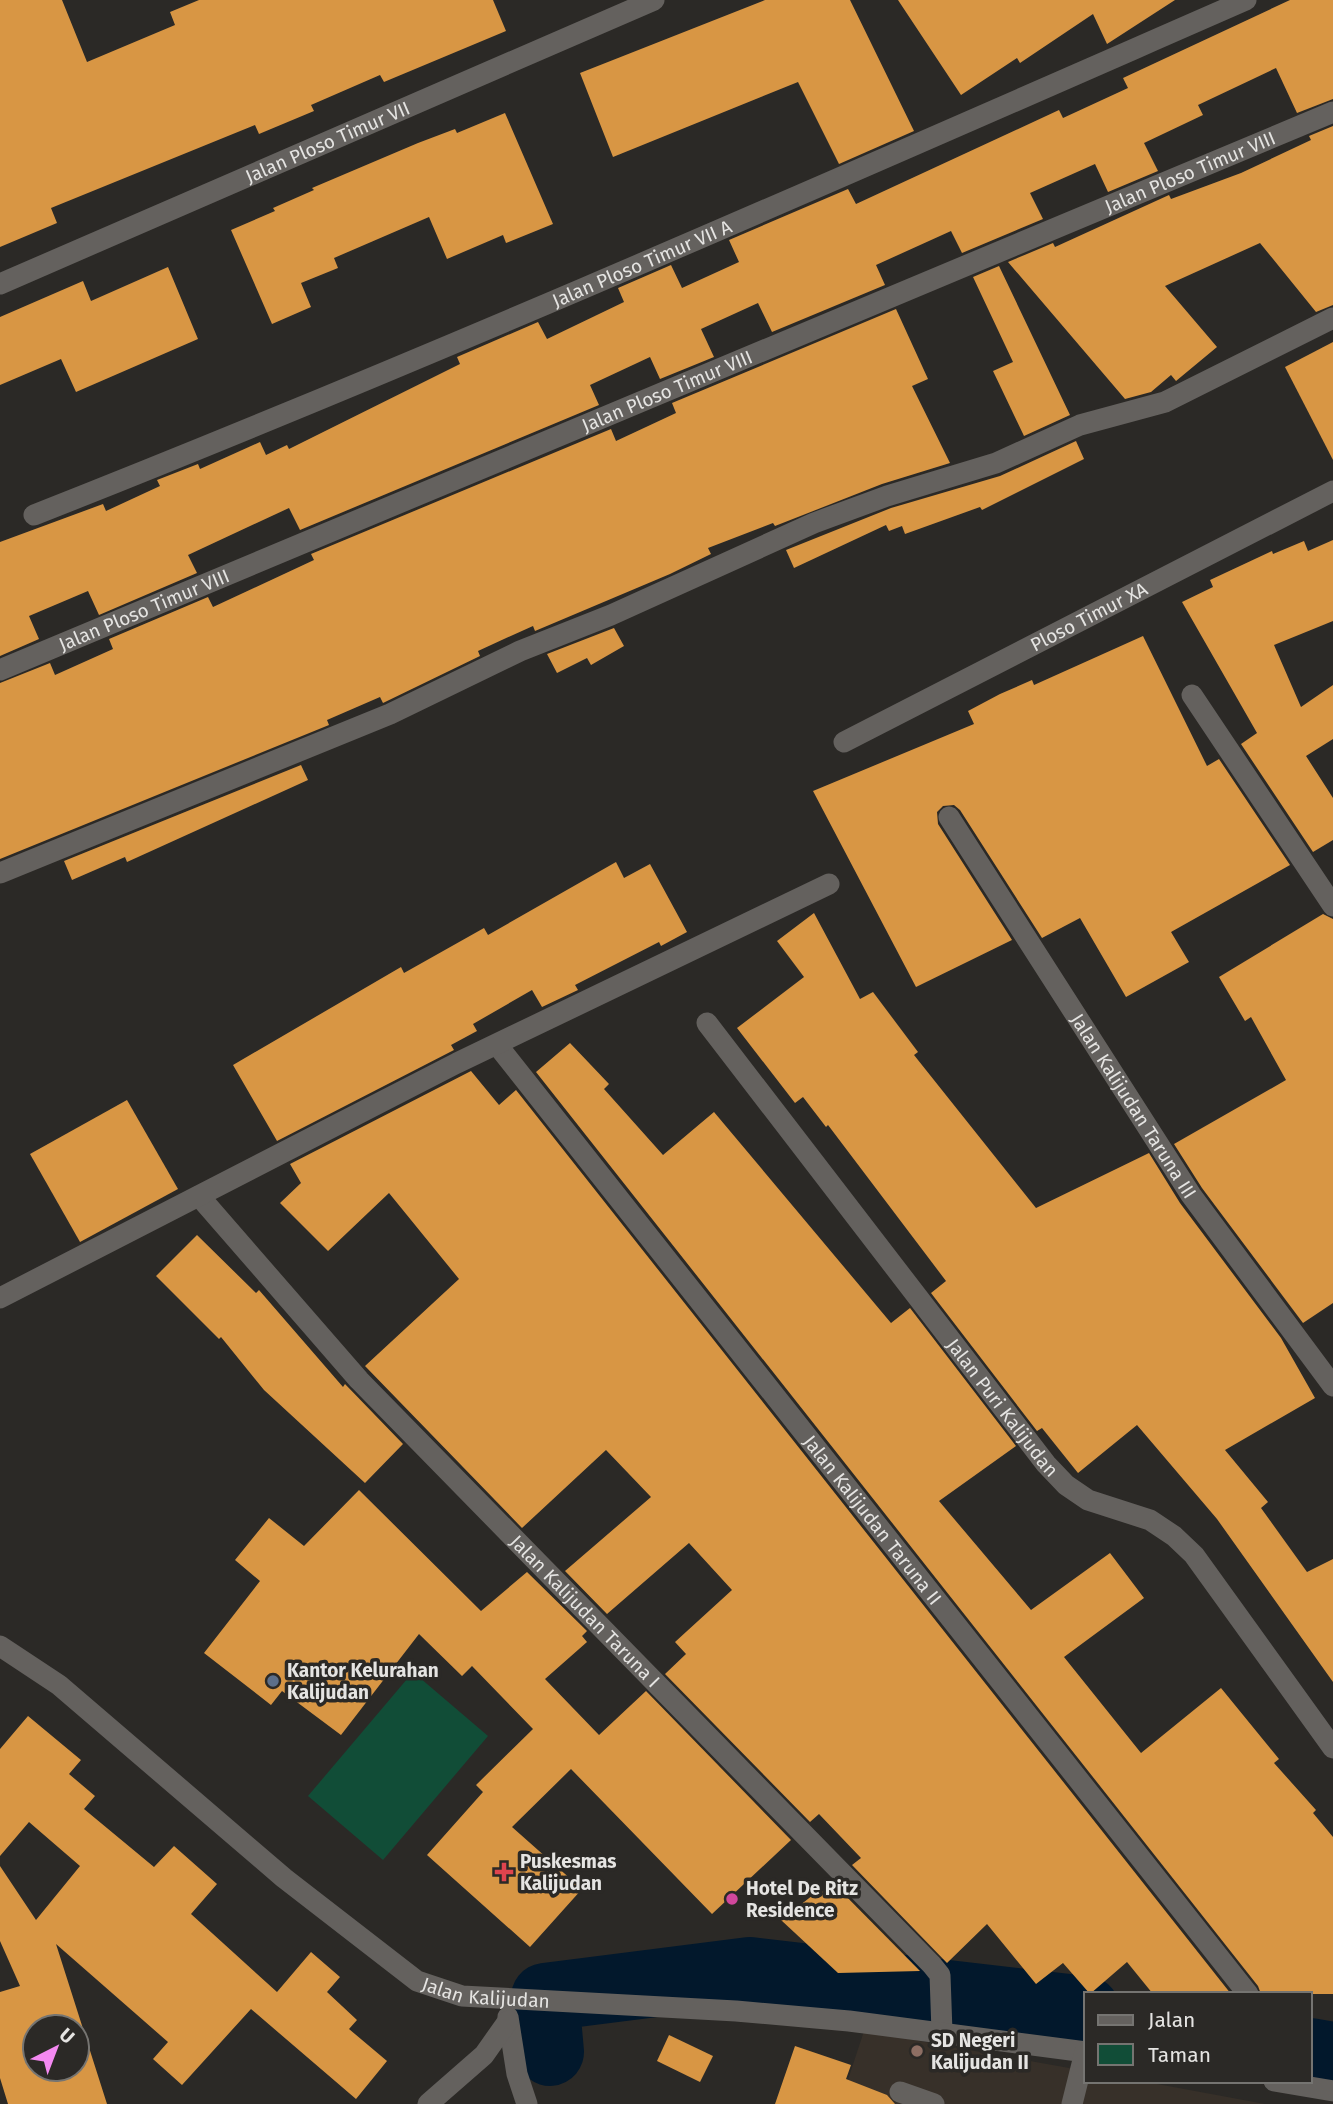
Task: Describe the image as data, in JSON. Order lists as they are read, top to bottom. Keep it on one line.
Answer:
{"streets":{"street":["Jalan Ploso Timur VII","Jalan Ploso Timur VIII","Jalan Ploso Timur VII A","Ploso Timur XA","Jalan Kalijudan Taruna III","Jalan Puri Kalijudan","Jalan Kalijudan Taruna II","Jalan Kalijudan Taruna I","Jalan Kalijudan"]},"crossings":[["Jalan Kalijudan Taruna I","Jalan Kalijudan"]],"places":{"other":["Kantor Kelurahan Kalijudan","Hotel De Ritz Residence","SD Negeri Kalijudan II"],"health":["Puskesmas Kalijudan"]},"legend":["Jalan","Taman"],"north":"top right"}
